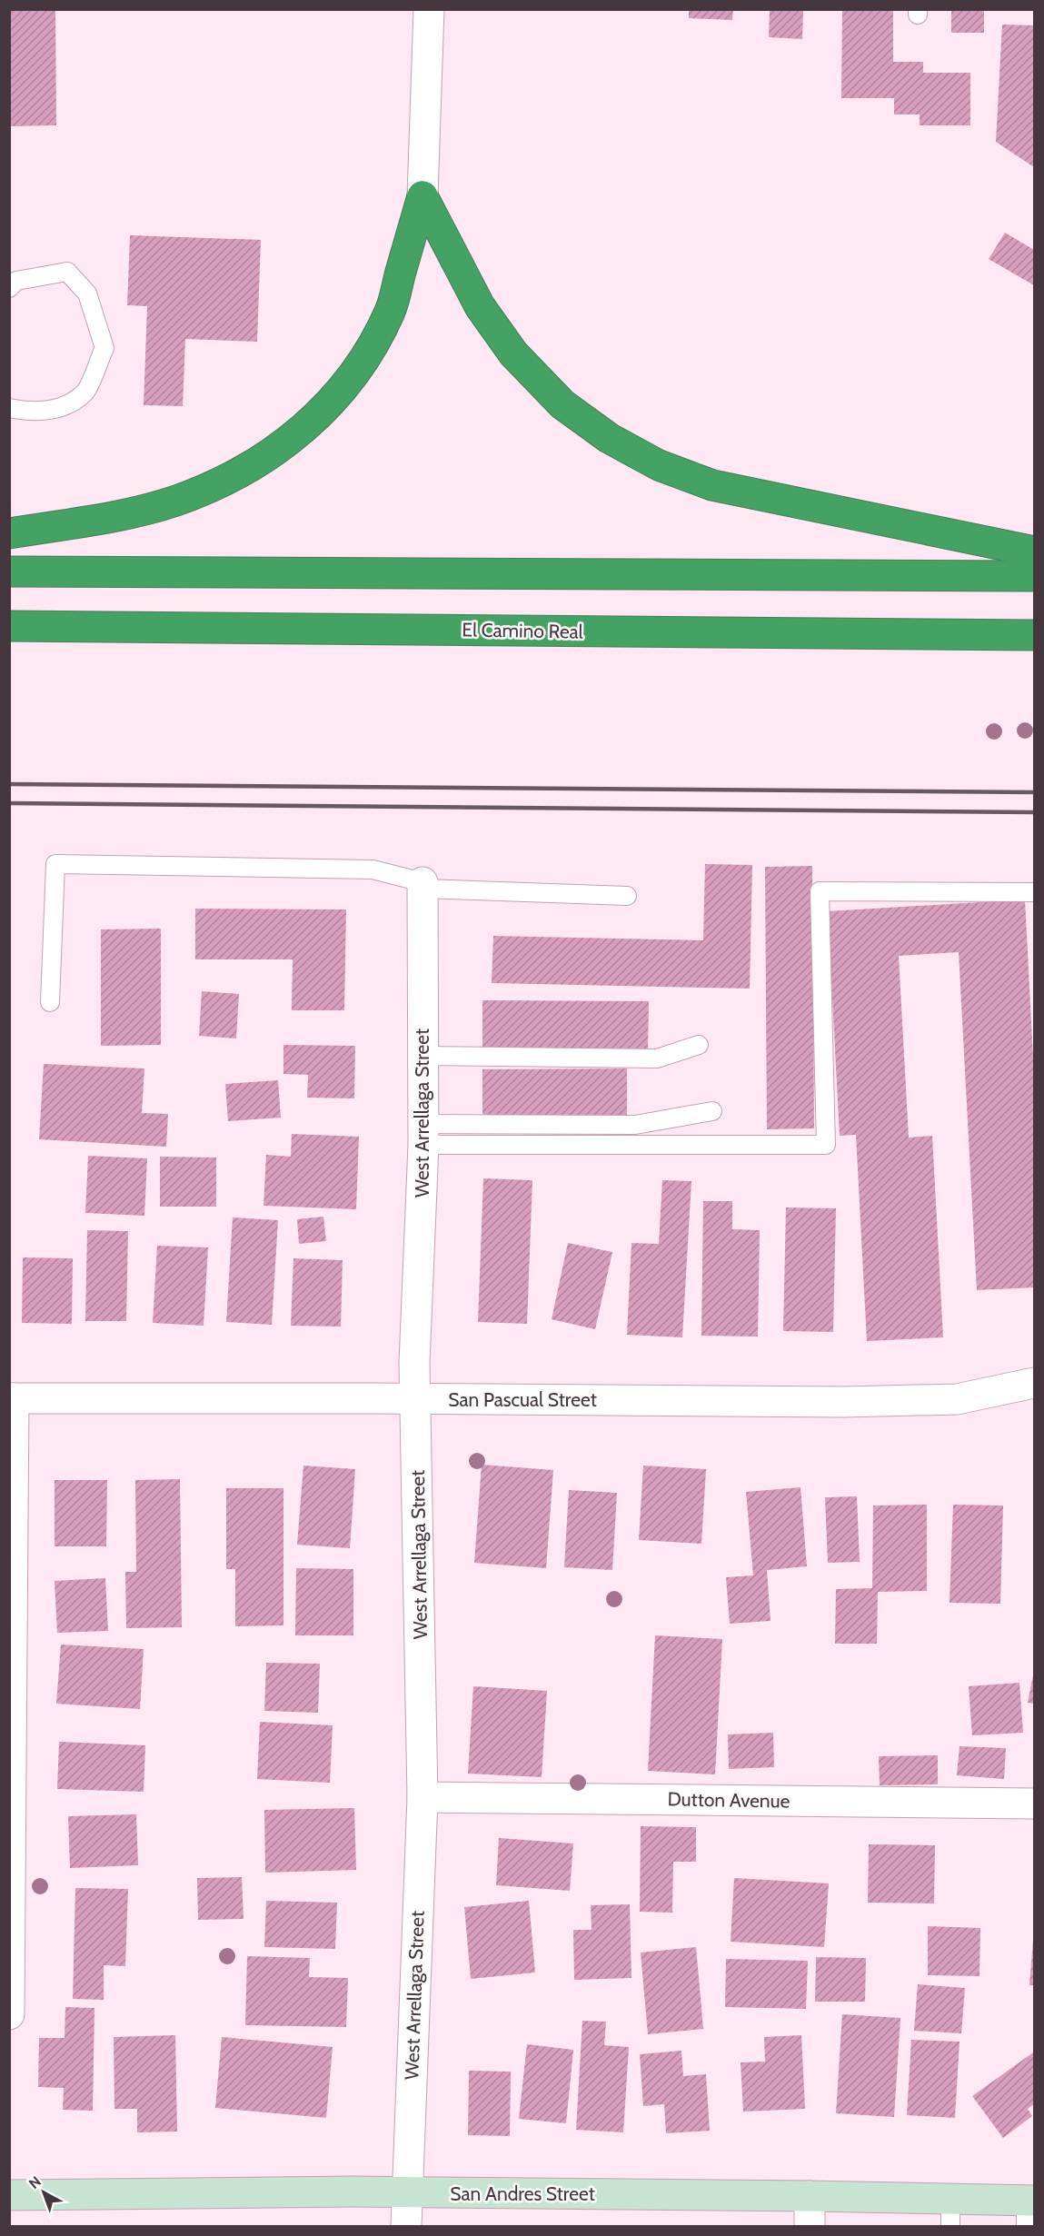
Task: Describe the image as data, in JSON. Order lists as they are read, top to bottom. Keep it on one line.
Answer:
{"streets":{"highway":["El Camino Real"],"street":["West Arrellaga Street","San Pascual Street","Dutton Avenue","San Andres Street"]},"crossings":[["West Arrellaga Street","San Pascual Street"],["West Arrellaga Street","Dutton Avenue"],["West Arrellaga Street","San Andres Street"]],"north":"top left"}
